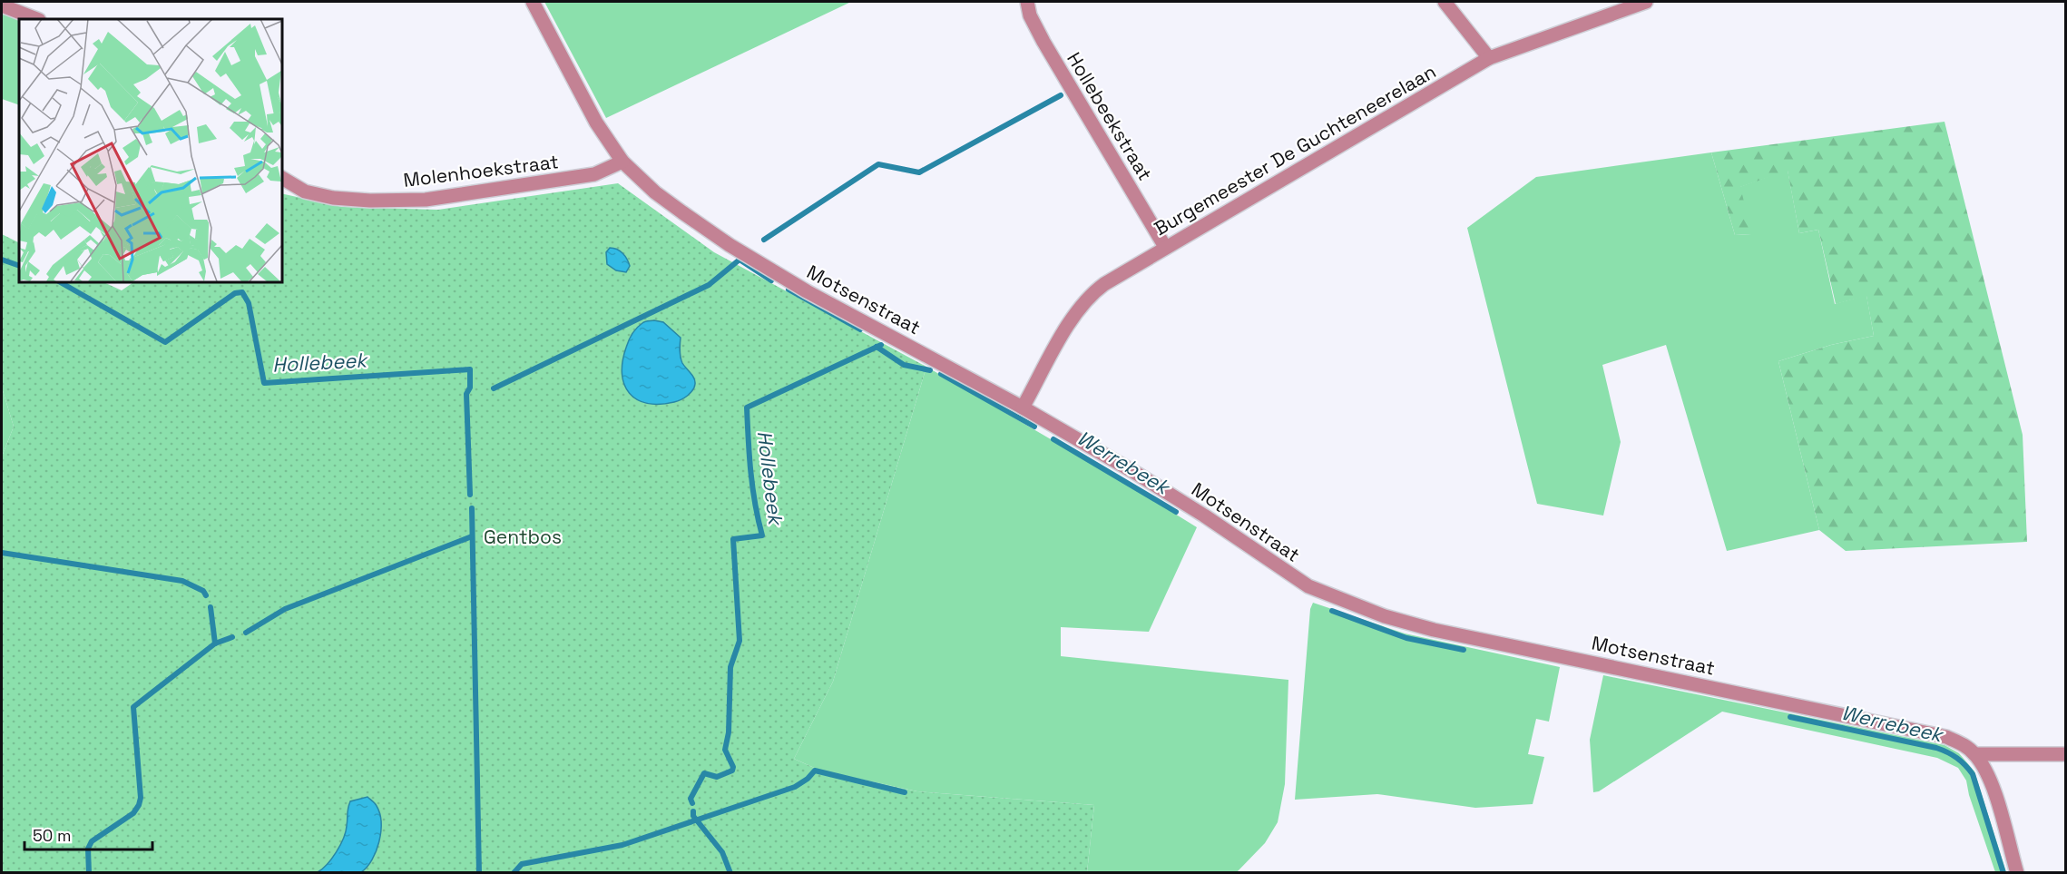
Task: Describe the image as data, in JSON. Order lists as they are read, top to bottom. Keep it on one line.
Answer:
{"streets":{"street":["Hollebeekstraat","Burgemeester De Guchteneerelaan","Molenhoekstraat","Motsenstraat"]},"crossings":[["Hollebeekstraat","Burgemeester De Guchteneerelaan"],["Burgemeester De Guchteneerelaan","Motsenstraat"],["Molenhoekstraat","Motsenstraat"]],"water":["Hollebeek","Werrebeek"],"parks":["Gentbos"],"scale_bar":"50 m"}
